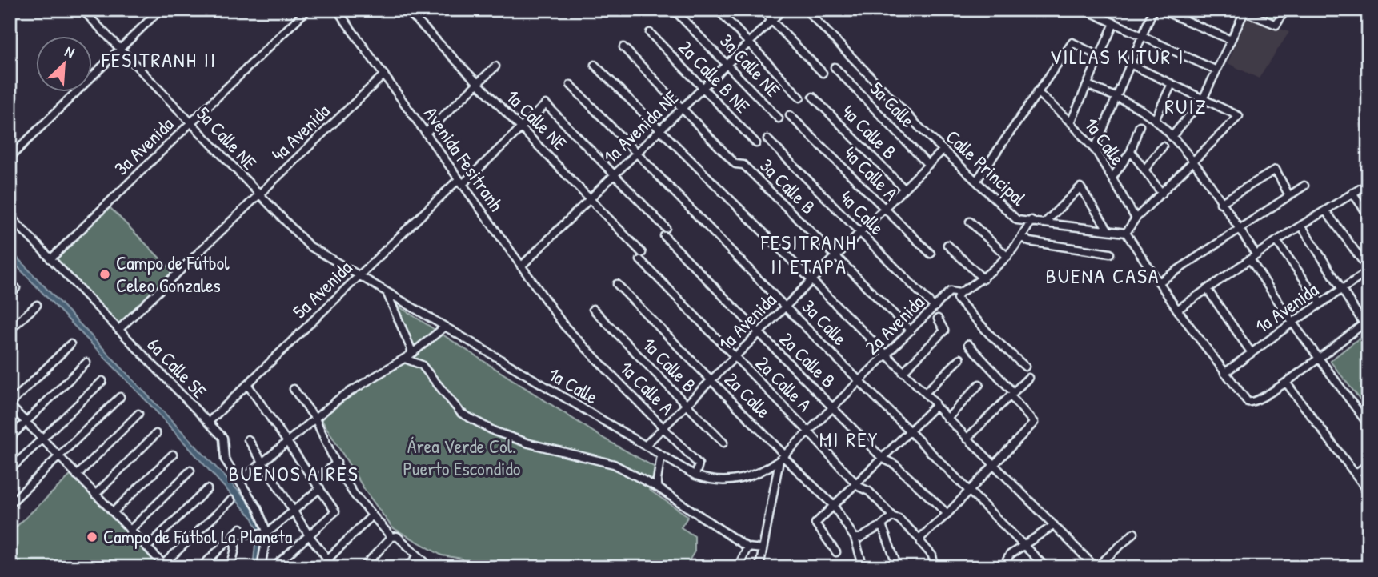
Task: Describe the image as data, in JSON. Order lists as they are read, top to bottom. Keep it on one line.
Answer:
{"streets":{"street":["3a Calle NE","2a Calle B NE","5a Calle","1a Calle NE","1a Avenida NE","4a Calle B","4a Avenida","5a Calle NE","1a Calle","3a Avenida","Avenida Fesitranh","Calle Principal","4a Calle A","3a Calle B","4a Calle","5a Avenida","1a Avenida","3a Calle","2a Avenida","2a Calle B","1a Calle B","6a Calle SE","2a Calle A","1a Calle A","2a Calle"]},"crossings":[["3a Calle NE","1a Avenida NE"],["2a Calle B NE","1a Avenida NE"],["5a Calle","1a Avenida"],["1a Calle NE","1a Avenida NE"],["1a Calle NE","5a Avenida"],["1a Calle NE","2a Calle A"],["1a Avenida NE","Avenida Fesitranh"],["1a Avenida NE","3a Calle B"],["1a Avenida NE","5a Avenida"],["1a Avenida NE","3a Calle"],["4a Calle B","1a Avenida"],["4a Avenida","5a Calle NE"],["4a Avenida","Avenida Fesitranh"],["4a Avenida","6a Calle SE"],["5a Calle NE","1a Calle"],["5a Calle NE","3a Avenida"],["5a Calle NE","5a Avenida"],["1a Calle","5a Avenida"],["1a Calle","1a Avenida"],["1a Calle","2a Avenida"],["1a Calle","1a Calle A"],["1a Calle","2a Calle"],["3a Avenida","6a Calle SE"],["Avenida Fesitranh","5a Avenida"],["Avenida Fesitranh","1a Calle A"],["Calle Principal","1a Avenida"],["Calle Principal","2a Avenida"],["4a Calle A","1a Avenida"],["3a Calle B","1a Avenida"],["3a Calle B","2a Avenida"],["4a Calle","1a Avenida"],["4a Calle","2a Avenida"],["5a Avenida","6a Calle SE"],["1a Avenida","3a Calle"],["1a Avenida","2a Calle B"],["1a Avenida","1a Calle B"],["1a Avenida","2a Calle A"],["1a Avenida","1a Calle A"],["1a Avenida","2a Calle"],["3a Calle","2a Avenida"],["2a Avenida","2a Calle B"],["2a Avenida","2a Calle A"],["2a Avenida","2a Calle"]],"districts":["VILLAS KITUR I","FESITRANH II","RUIZ","FESITRANH II ETAPA","BUENA CASA","MI REY","BUENOS AIRES"],"parks":["Área Verde Col. Puerto Escondido"],"places":["Campo de Fútbol Celeo Gonzales","Campo de Fútbol La Planeta"],"north":"top right"}
